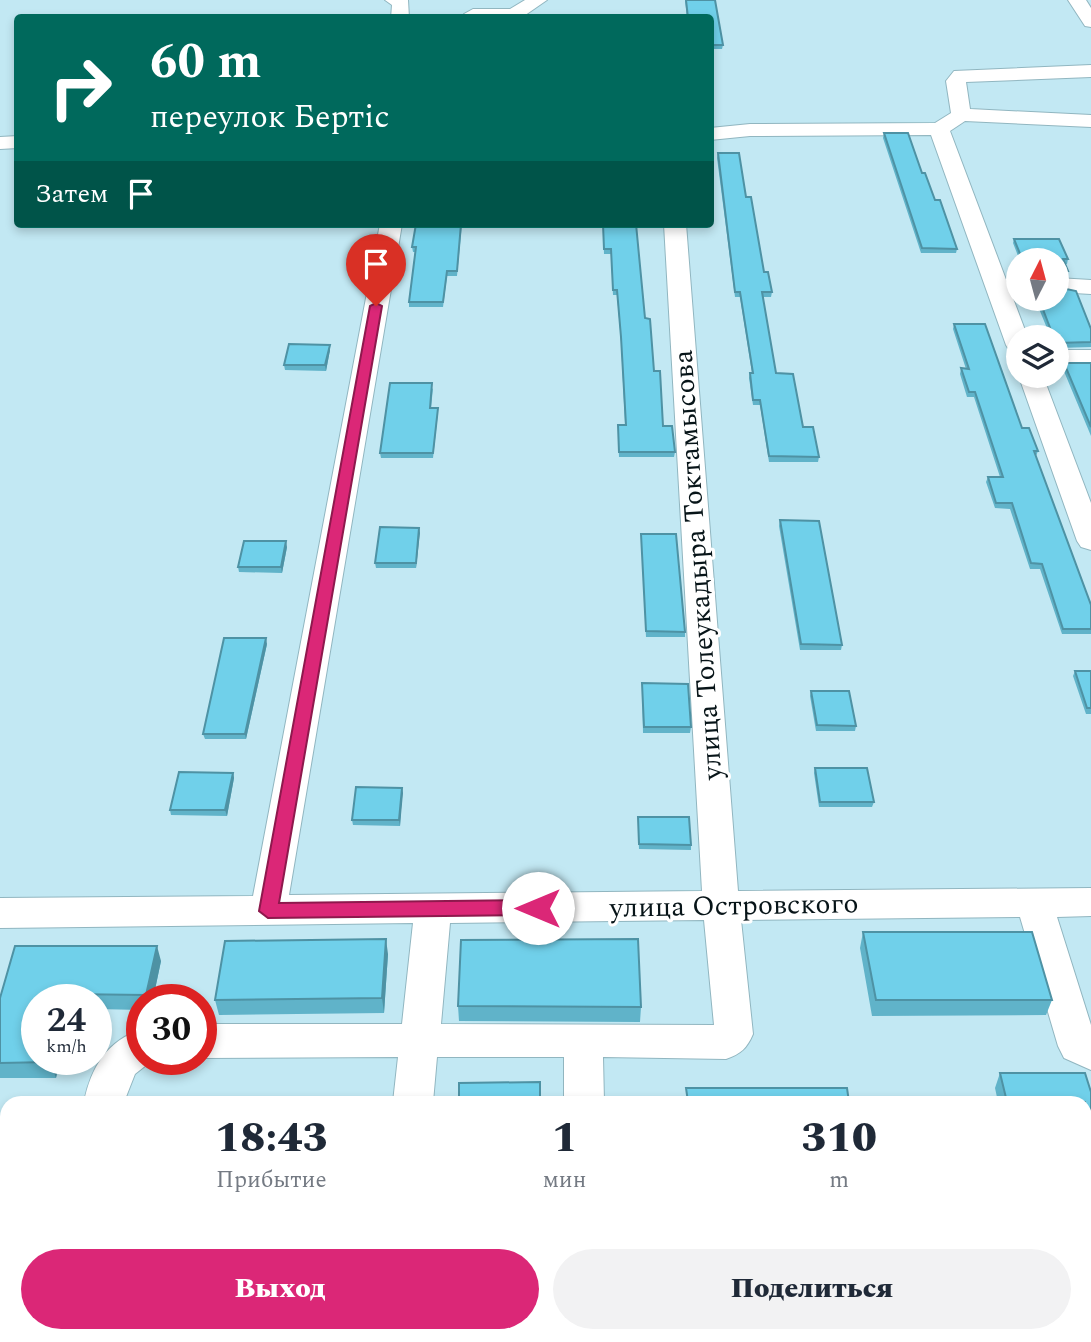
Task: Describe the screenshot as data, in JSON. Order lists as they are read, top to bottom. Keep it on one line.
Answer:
{"streets":{"street":["улица Толеукадыра Токтамысова","улица Островского"]},"crossings":[["улица Толеукадыра Токтамысова","улица Островского"]],"north":"top","page":{"turn":["60 m","переулок Бертіс"],"then":"Затем","speed":"24 km/h","limit":"30","eta":["18:43","Прибытие","1","мин","310","m"],"buttons":["Выход","Поделиться"]}}
